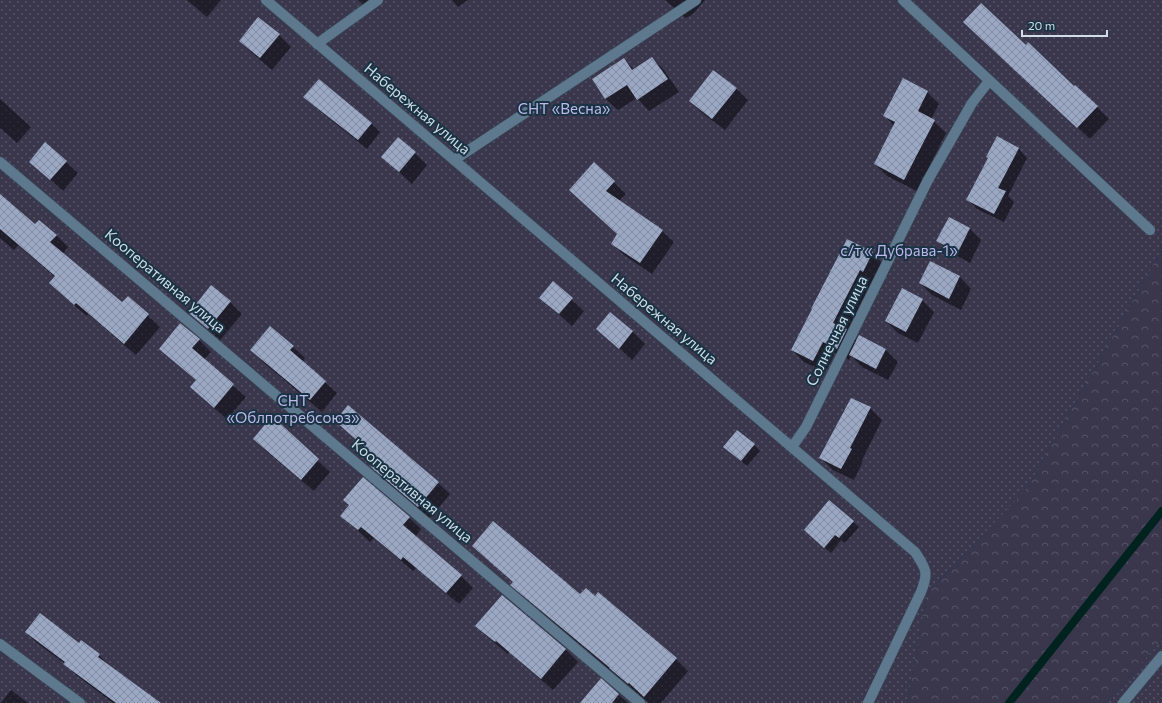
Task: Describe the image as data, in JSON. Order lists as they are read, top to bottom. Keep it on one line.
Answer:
{"streets":{"street":["Набережная улица","Кооперативная улица","Солнечная улица"]},"crossings":[["Набережная улица","Солнечная улица"]],"parks":["СНТ «Весна»","с/т « Дубрава-1»","СНТ «Облпотребсоюз»"],"scale_bar":"20 m"}
